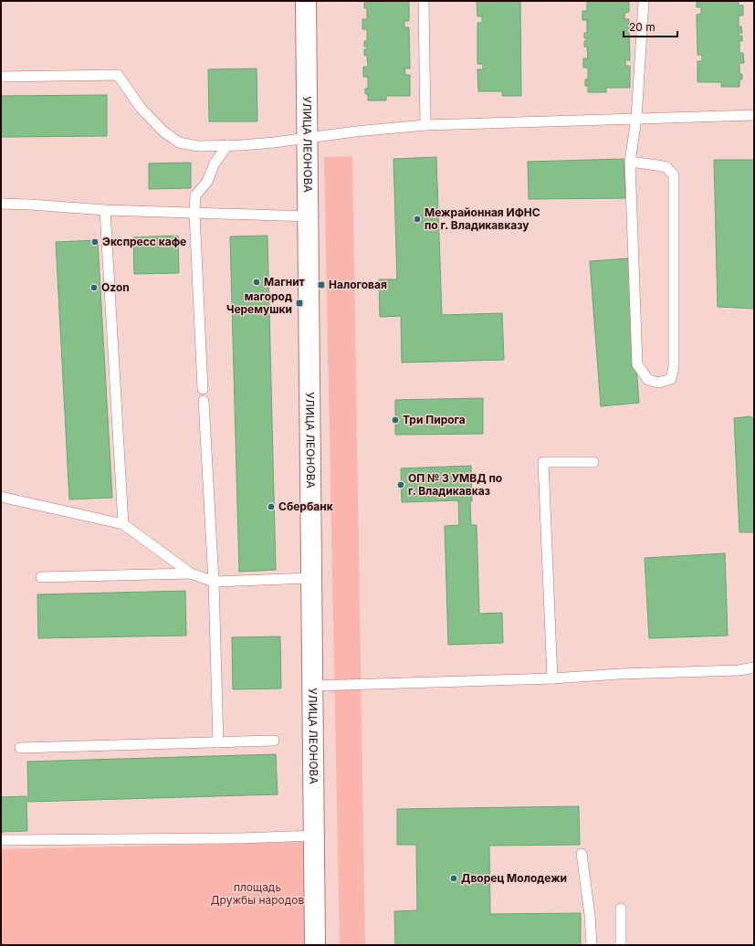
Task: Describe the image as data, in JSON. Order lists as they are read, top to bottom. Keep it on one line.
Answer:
{"streets":{"street":["УЛИЦА ЛЕОНОВА"]},"parks":["площадь Дружбы народов"],"places":{"other":["Межрайонная ИФНС по г. Владикавказу","Экспресс кафе","Магнит","Ozon","Три Пирога","ОП № 3 УМВД по г. Владикавказ","Сбербанк","Дворец Молодежи"],"transit":["Налоговая","магород Черемушки"]},"scale_bar":"20 m"}
